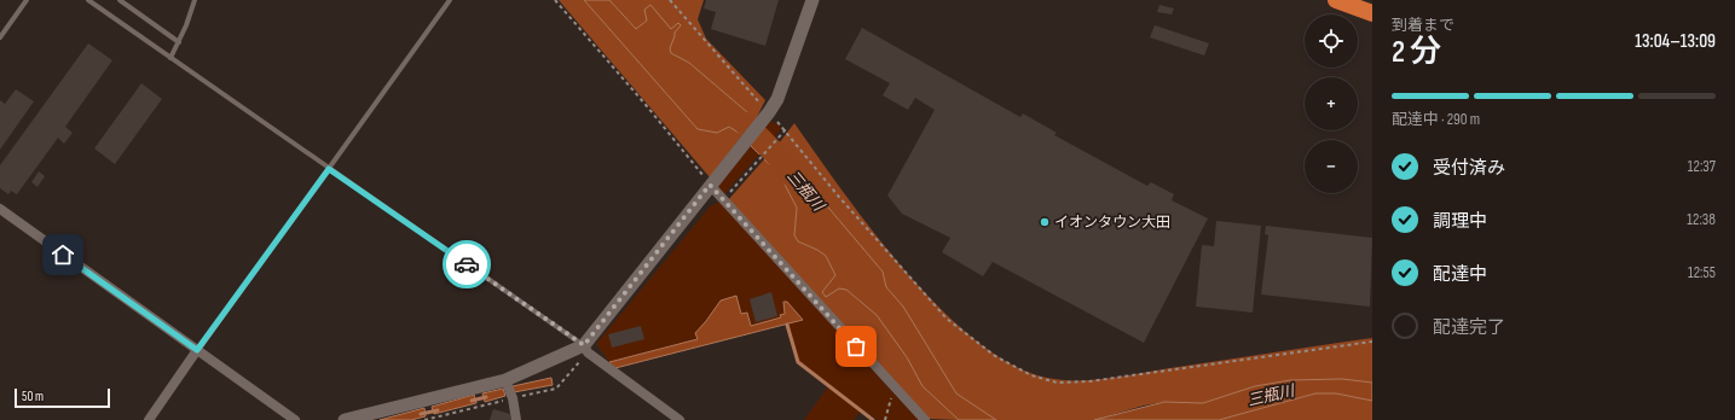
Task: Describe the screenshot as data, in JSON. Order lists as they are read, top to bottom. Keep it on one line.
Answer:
{"water":["三瓶川"],"places":["イオンタウン大田"],"scale_bar":"50 m","page":{"heading":["2 分","到着まで","13:04–13:09"],"map_buttons":["+","−"],"bar":"配達中 · 290 m","list":[["受付済み","12:37"],["調理中","12:38"],["配達中","12:55"],"配達完了"],"scale":"50 m"}}
